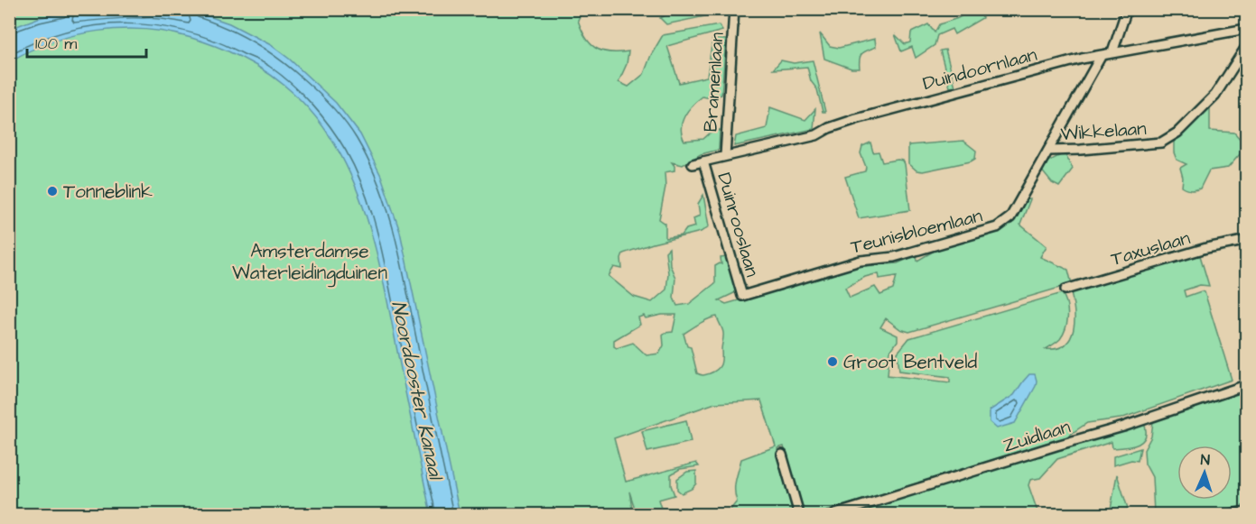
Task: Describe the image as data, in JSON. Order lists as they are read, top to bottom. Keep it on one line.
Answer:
{"streets":{"street":["Duindoornlaan","Bramenlaan","Wikkelaan","Duinrooslaan","Teunisbloemlaan","Taxuslaan","Zuidlaan"]},"crossings":[["Duindoornlaan","Bramenlaan"],["Duindoornlaan","Duinrooslaan"],["Duindoornlaan","Teunisbloemlaan"],["Bramenlaan","Duinrooslaan"],["Wikkelaan","Teunisbloemlaan"],["Duinrooslaan","Teunisbloemlaan"]],"water":["Noordooster Kanaal"],"parks":["Amsterdamse Waterleidingduinen"],"places":["Tonneblink","Groot Bentveld"],"scale_bar":"100 m","north":"top"}
